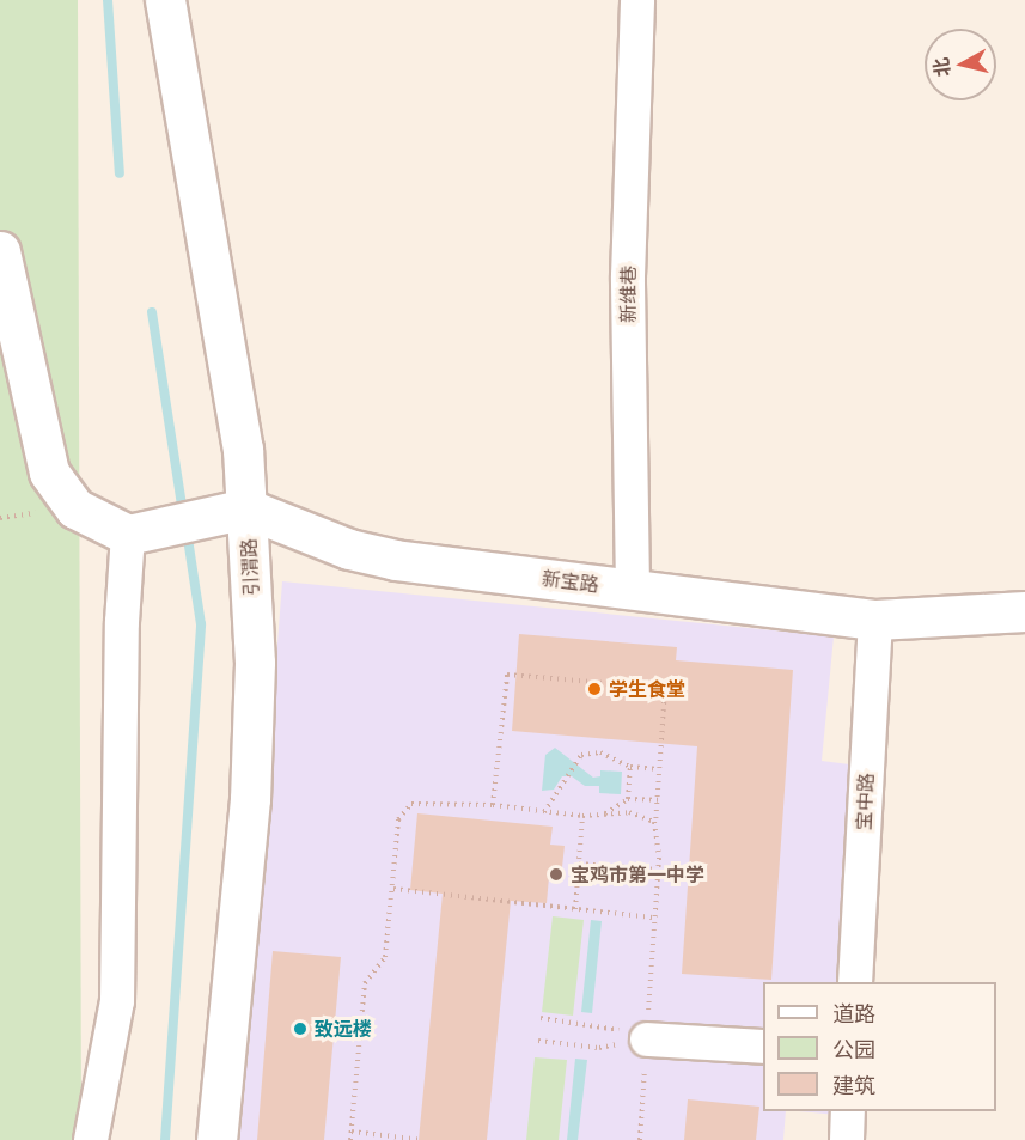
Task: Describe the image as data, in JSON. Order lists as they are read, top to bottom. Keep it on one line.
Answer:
{"streets":{"main road":["引渭路","新宝路"],"street":["新维巷","宝中路"]},"crossings":[["新维巷","新宝路"],["引渭路","新宝路"],["新宝路","宝中路"]],"places":["学生食堂","宝鸡市第一中学","致远楼"],"legend":["道路","公园","建筑"],"north":"left"}
